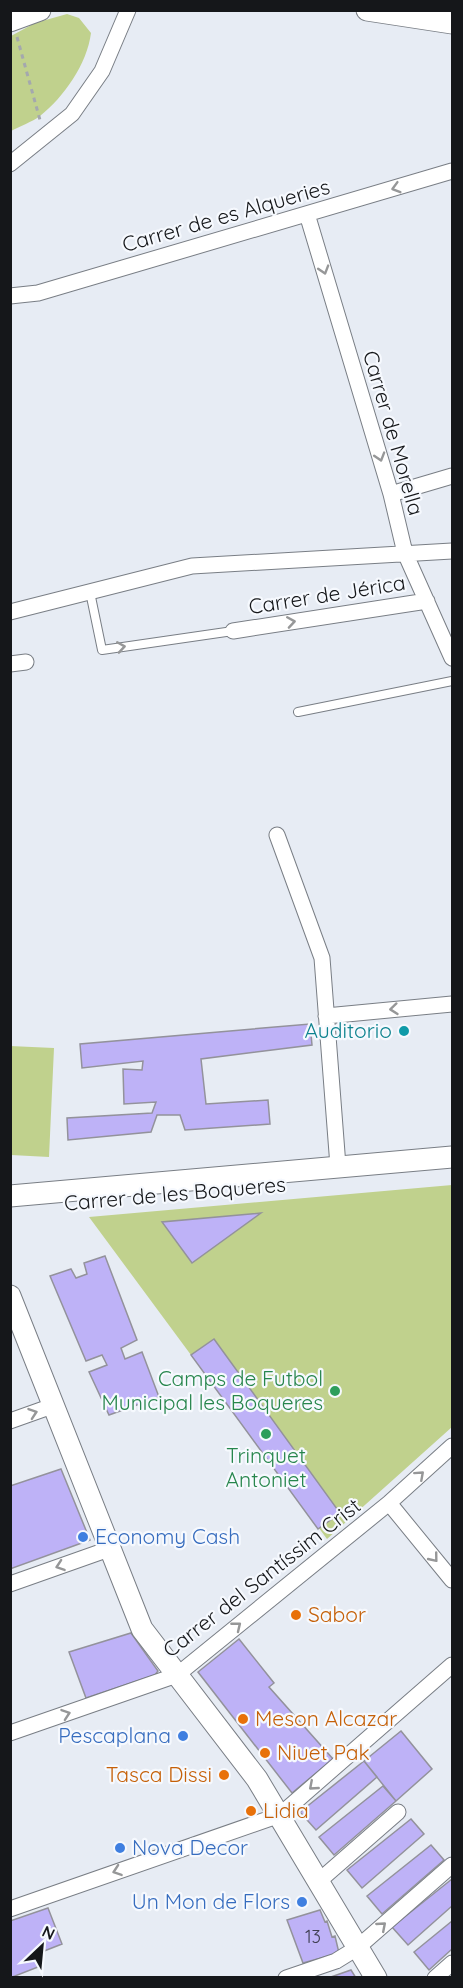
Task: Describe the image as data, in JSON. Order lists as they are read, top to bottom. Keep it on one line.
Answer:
{"streets":{"street":["Carrer de es Alqueries","Carrer de Morella","Carrer de Jérica","Carrer de les Boqueres","Carrer del Santíssim Crist"]},"crossings":[["Carrer de es Alqueries","Carrer de Morella"],["Carrer de Morella","Carrer de Jérica"]],"one_way":["Carrer de Morella","Carrer del Santíssim Crist"],"places":["Auditorio","Camps de Futbol Municipal les Boqueres","Trinquet Antoniet","Economy Cash","Sabor","Meson Alcazar","Pescaplana","Niuet Pak","Tasca Dissi","Lidia","Nova Decor","Un Mon de Flors"],"house_numbers":["13"],"north":"top right"}
